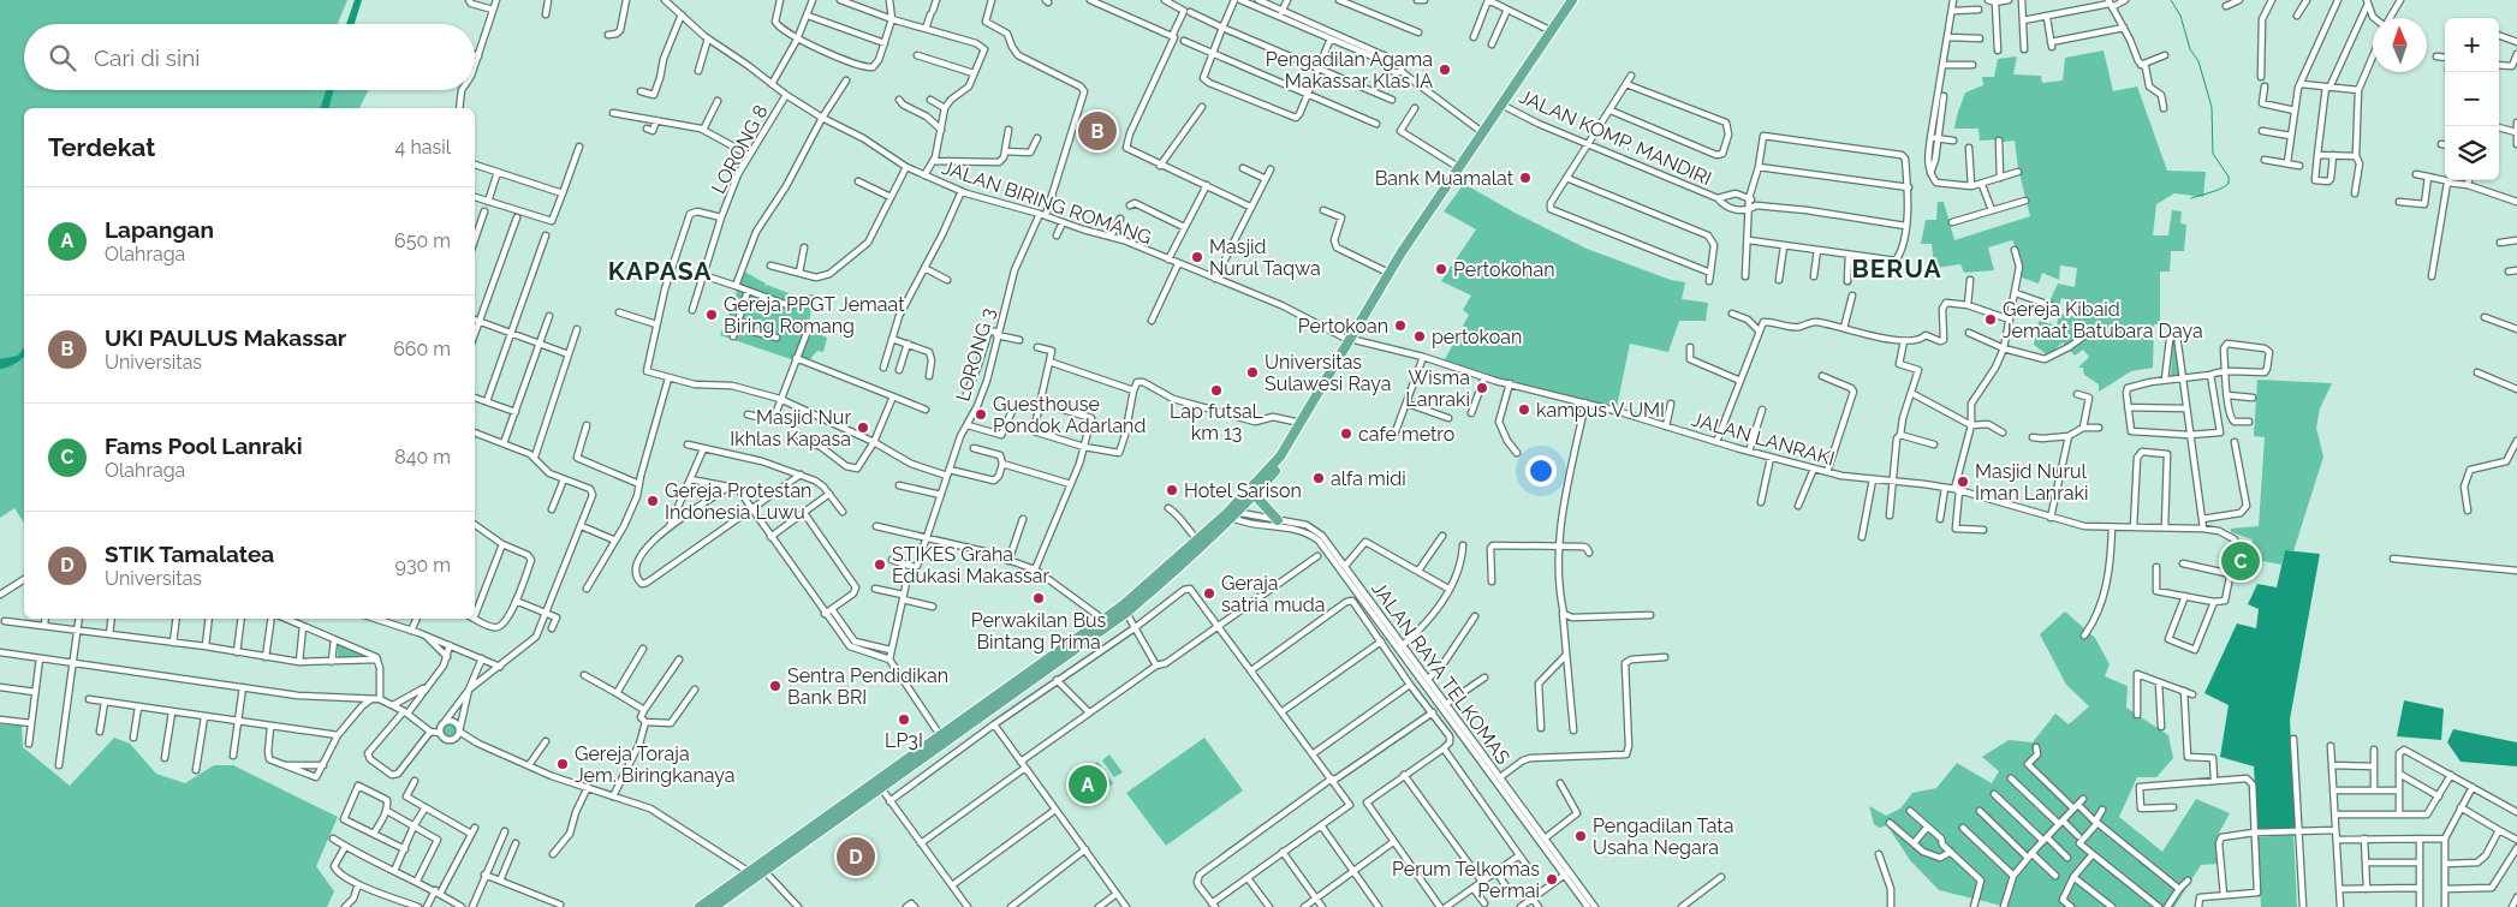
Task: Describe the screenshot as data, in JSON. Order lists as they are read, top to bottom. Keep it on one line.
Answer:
{"streets":{"street":["JALAN KOMP. MANDIRI","LORONG 8","JALAN BIRING ROMANG","LORONG 3","JALAN LANRAKI","JALAN RAYA TELKOMAS"]},"crossings":[["LORONG 8","JALAN BIRING ROMANG"],["JALAN BIRING ROMANG","LORONG 3"],["JALAN BIRING ROMANG","JALAN LANRAKI"]],"districts":["BERUA","KAPASA"],"places":["Pengadilan Agama Makassar Klas IA","Bank Muamalat","Masjid Nurul Taqwa","Pertokohan","Gereja PPGT Jemaat Biring Romang","Gereja Kibaid Jemaat Batubara Daya","Pertokoan","pertokoan","Universitas Sulawesi Raya","Wisma Lanraki","Lap futsaL km 13","kampus V UMI","Guesthouse Pondok Adarland","Masjid Nur Ikhlas Kapasa","cafe metro","alfa midi","Masjid Nurul Iman Lanraki","Hotel Sarison","Gereja Protestan Indonesia Luwu","STIKES Graha Edukasi Makassar","Geraja satria muda","Perwakilan Bus Bintang Prima","Sentra Pendidikan Bank BRI","LP3I","Gereja Toraja Jem. Biringkanaya","Pengadilan Tata Usaha Negara","Perum Telkomas Permai"],"north":"top","page":{"map_buttons":["+","−"],"search":"Cari di sini","heading":["Terdekat","4 hasil"],"pins":["B","C","A","D"],"list":[{"mark":"A","name":"Lapangan","note":"Olahraga","value":"650 m"},{"mark":"B","name":"UKI PAULUS Makassar","note":"Universitas","value":"660 m"},{"mark":"C","name":"Fams Pool Lanraki","note":"Olahraga","value":"840 m"},{"mark":"D","name":"STIK Tamalatea","note":"Universitas","value":"930 m"}]}}
